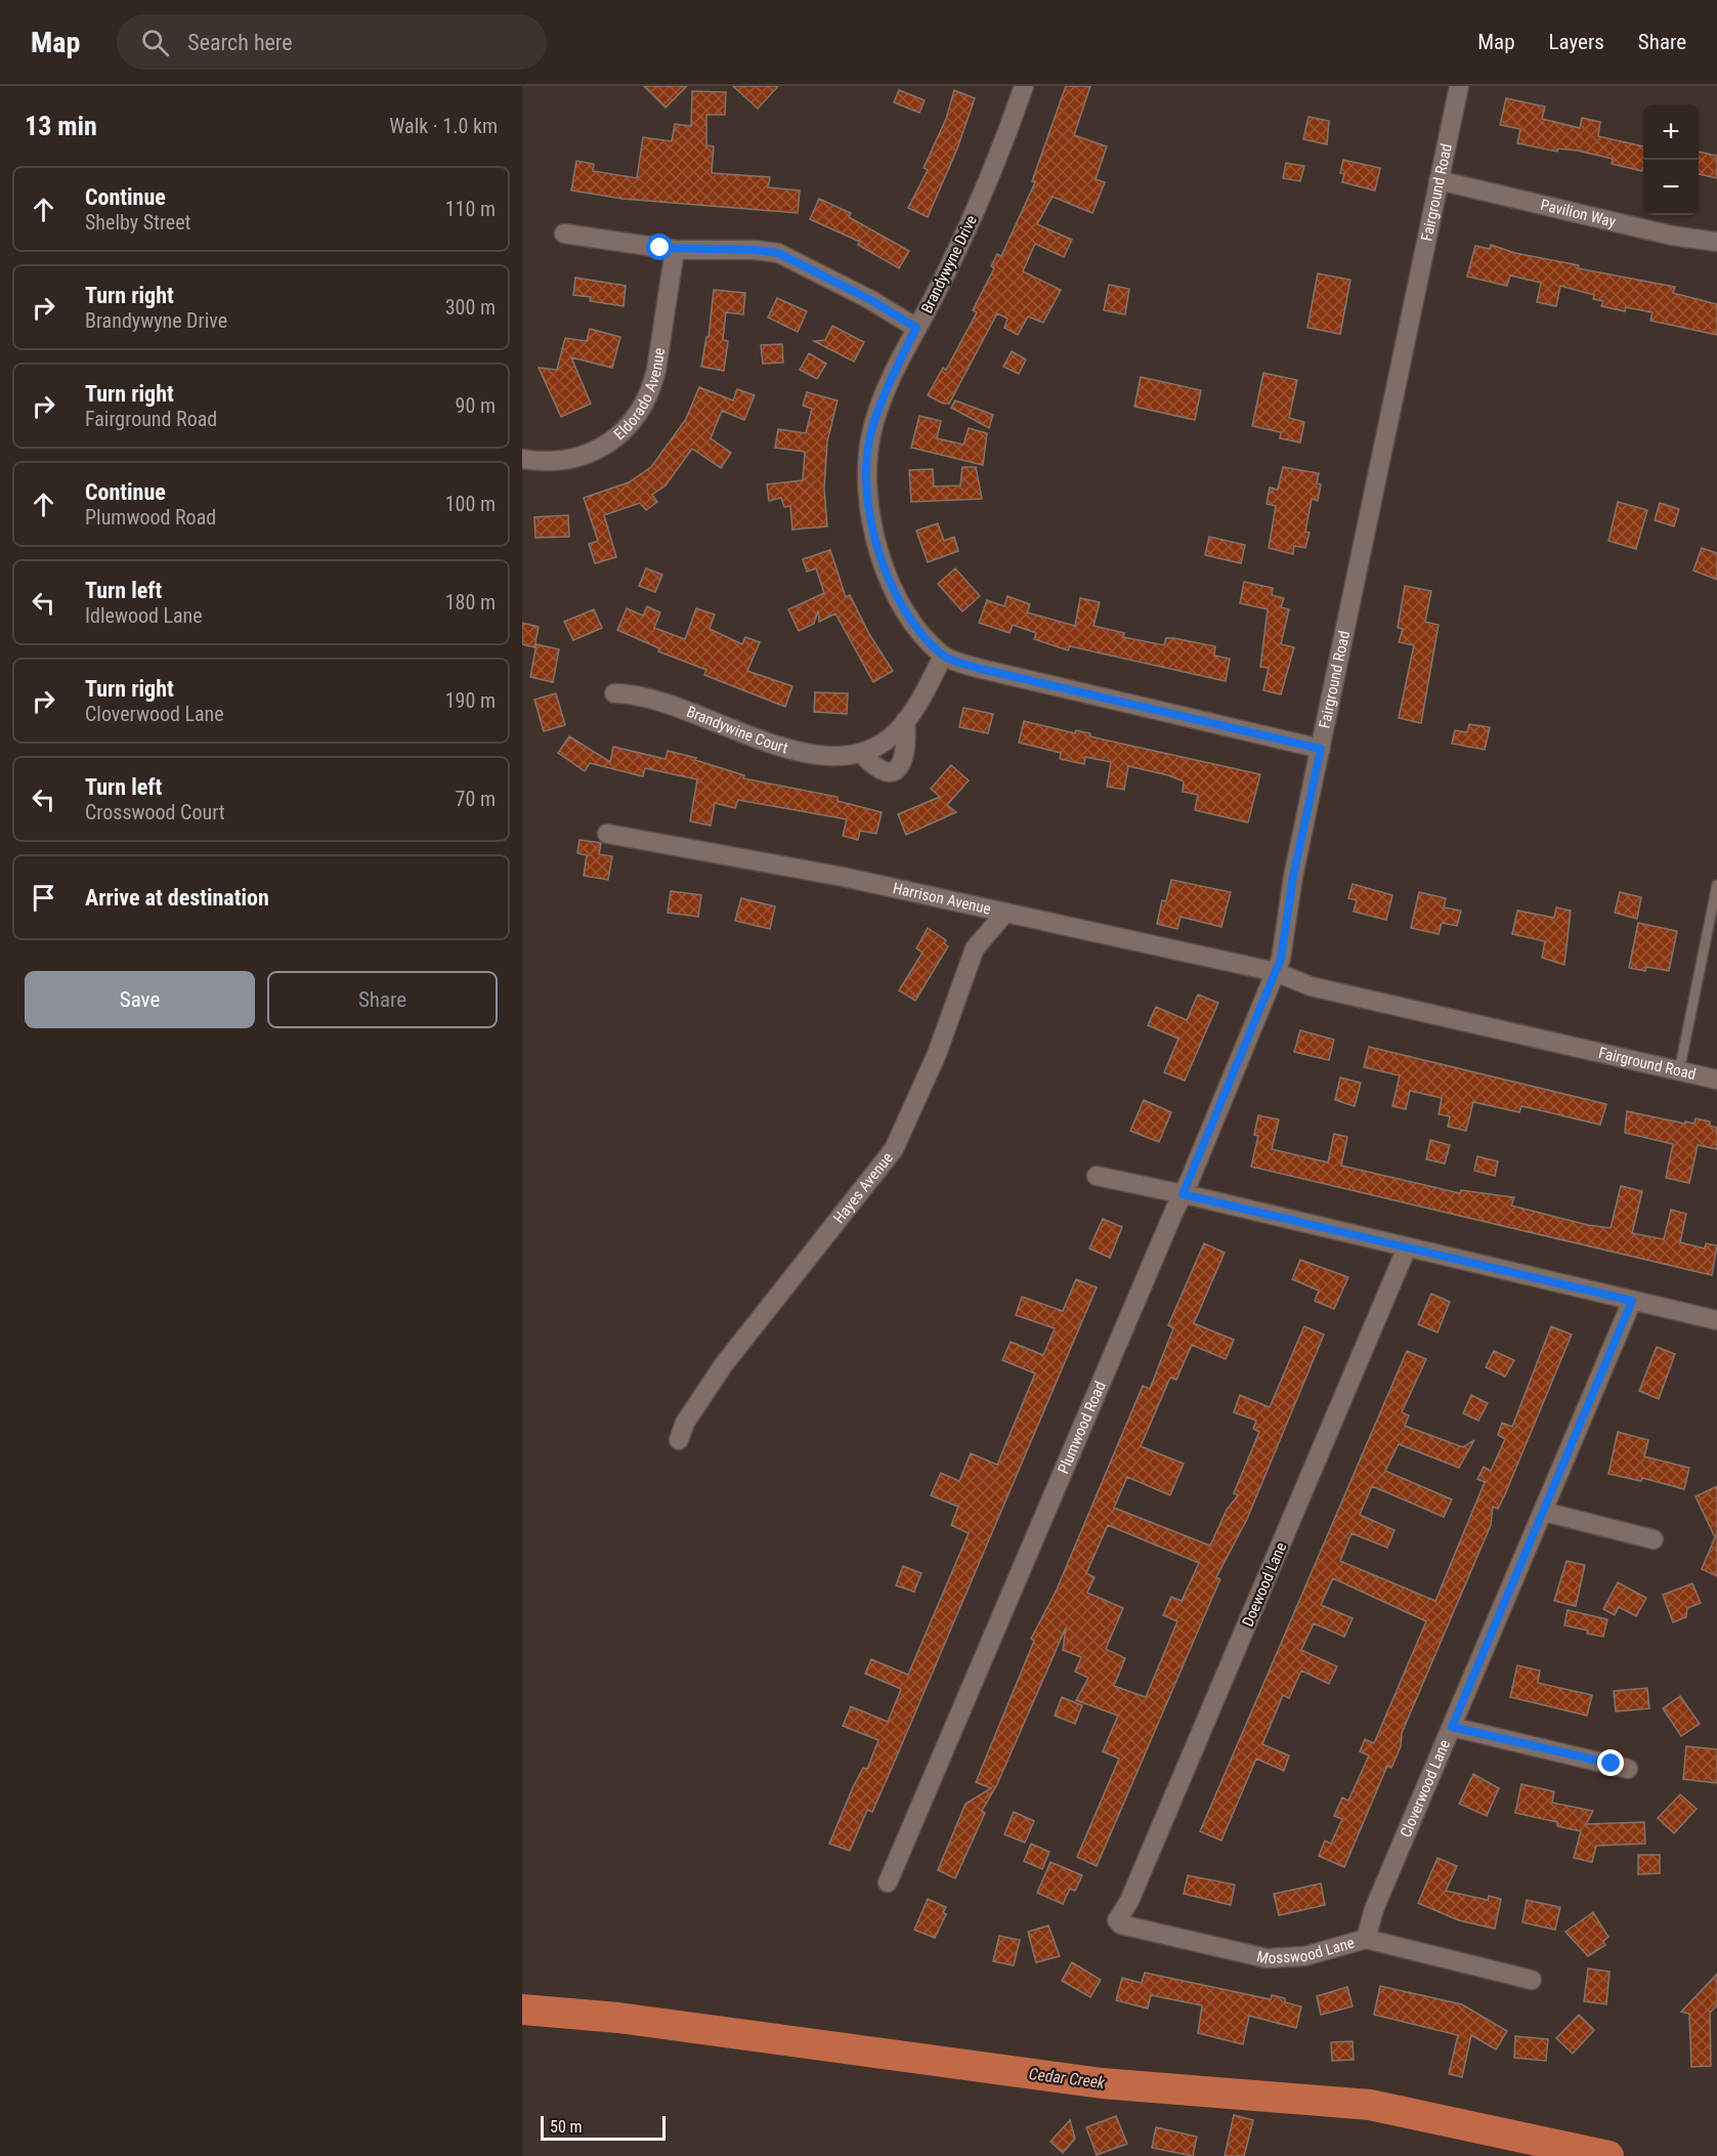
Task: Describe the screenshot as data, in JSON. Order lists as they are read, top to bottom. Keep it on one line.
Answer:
{"streets":{"street":["Fairground Road","Pavilion Way","Brandywyne Drive","Eldorado Avenue","Brandywine Court","Harrison Avenue","Hayes Avenue","Plumwood Road","Doewood Lane","Cloverwood Lane","Mosswood Lane"]},"crossings":[["Fairground Road","Pavilion Way"],["Fairground Road","Brandywyne Drive"],["Fairground Road","Harrison Avenue"],["Fairground Road","Plumwood Road"],["Harrison Avenue","Hayes Avenue"],["Harrison Avenue","Plumwood Road"],["Doewood Lane","Mosswood Lane"],["Cloverwood Lane","Mosswood Lane"]],"water":["Cedar Creek"],"scale_bar":"50 m","page":{"header":"Map","search":"Search here","nav":["Map","Layers","Share"],"heading":["13 min","Walk · 1.0 km"],"map_buttons":["+","−"],"list":[["Continue","Shelby Street","110 m"],["Turn right","Brandywyne Drive","300 m"],["Turn right","Fairground Road","90 m"],["Continue","Plumwood Road","100 m"],["Turn left","Idlewood Lane","180 m"],["Turn right","Cloverwood Lane","190 m"],["Turn left","Crosswood Court","70 m"],"Arrive at destination"],"buttons":["Save","Share"],"scale":"50 m"}}
